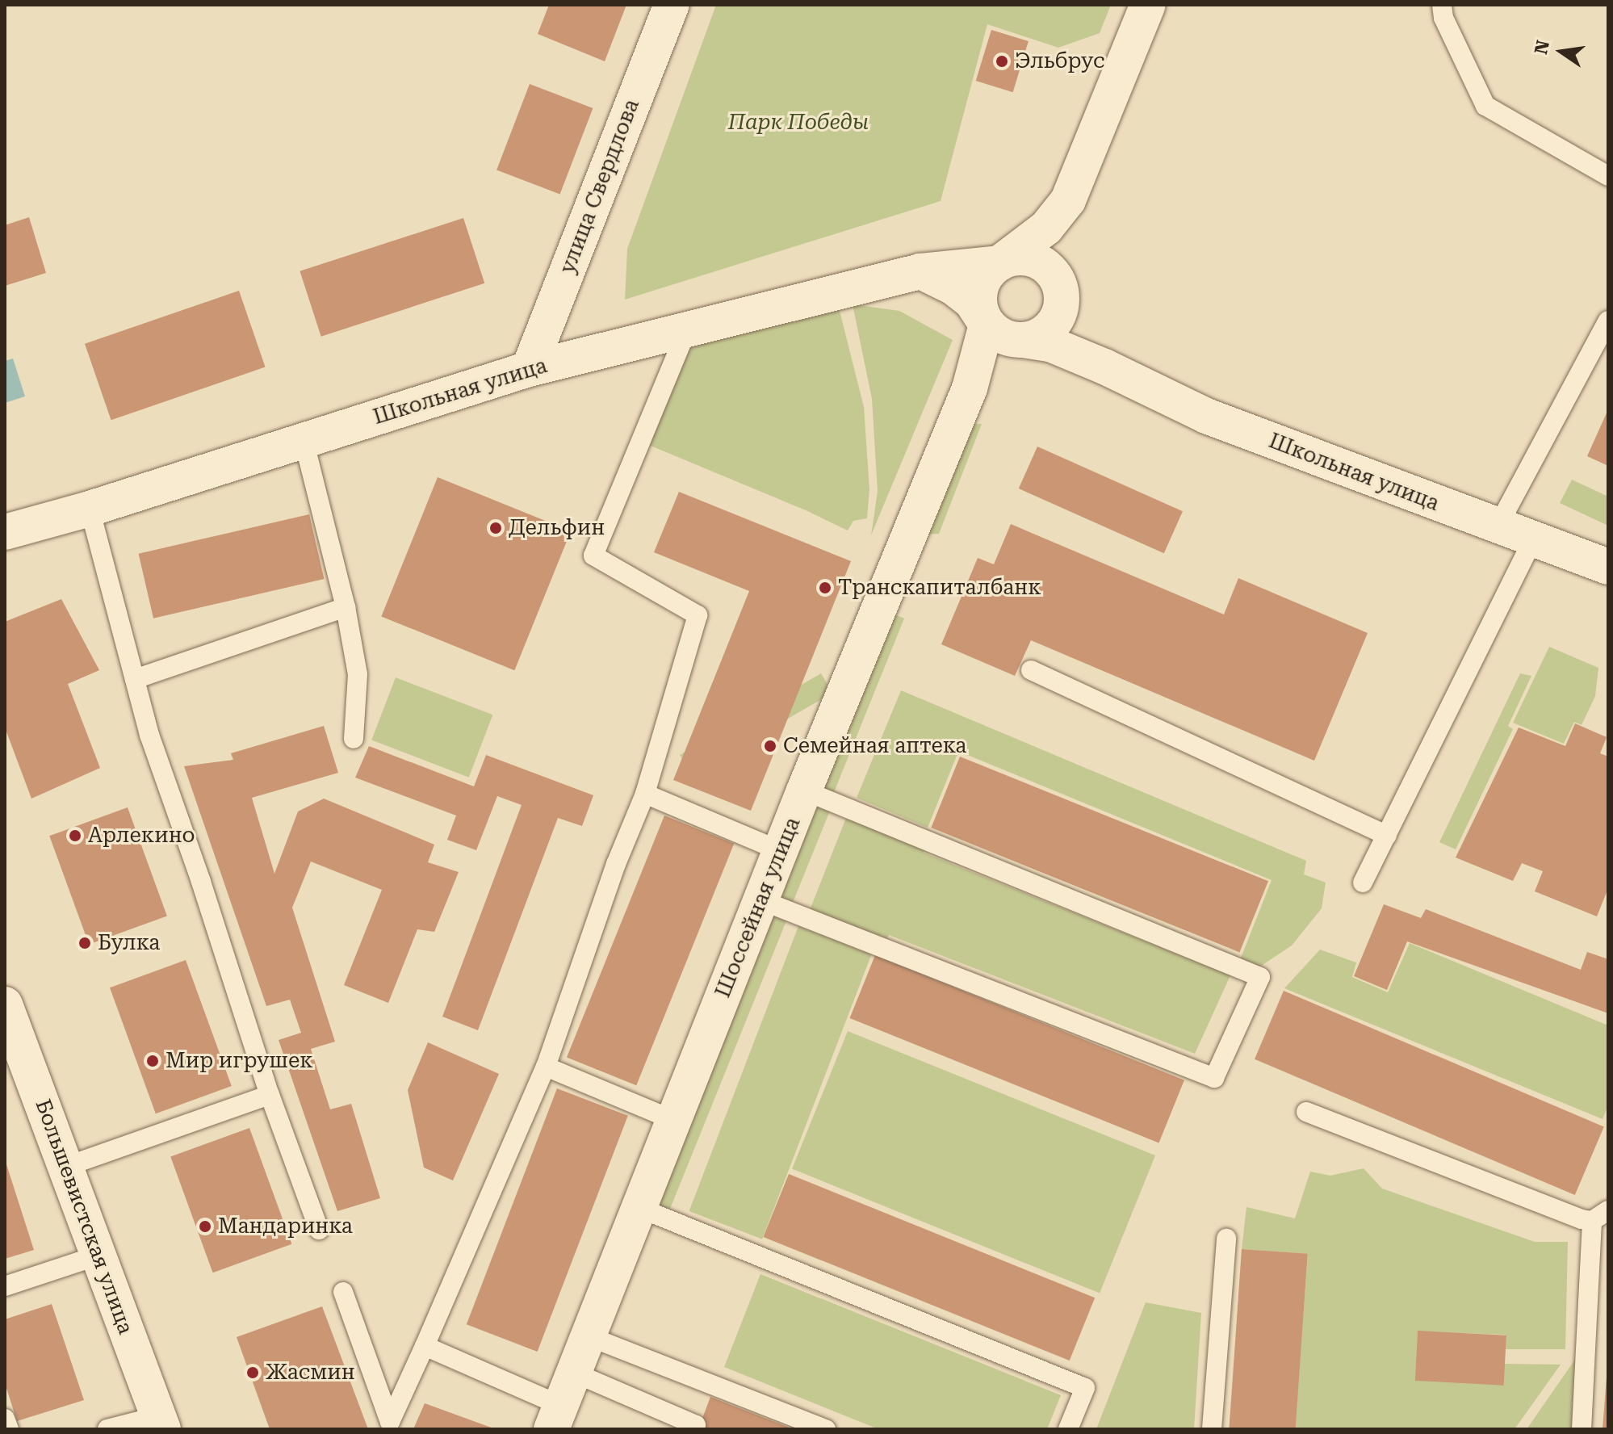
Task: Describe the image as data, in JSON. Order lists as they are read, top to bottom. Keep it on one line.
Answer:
{"streets":{"street":["улица Свердлова","Школьная улица","Шоссейная улица","Большевистская улица"]},"crossings":[["улица Свердлова","Школьная улица"]],"parks":["Парк Победы"],"places":["Эльбрус","Дельфин","Транскапиталбанк","Семейная аптека","Арлекино","Булка","Мир игрушек","Мандаринка","Жасмин"],"north":"left"}
